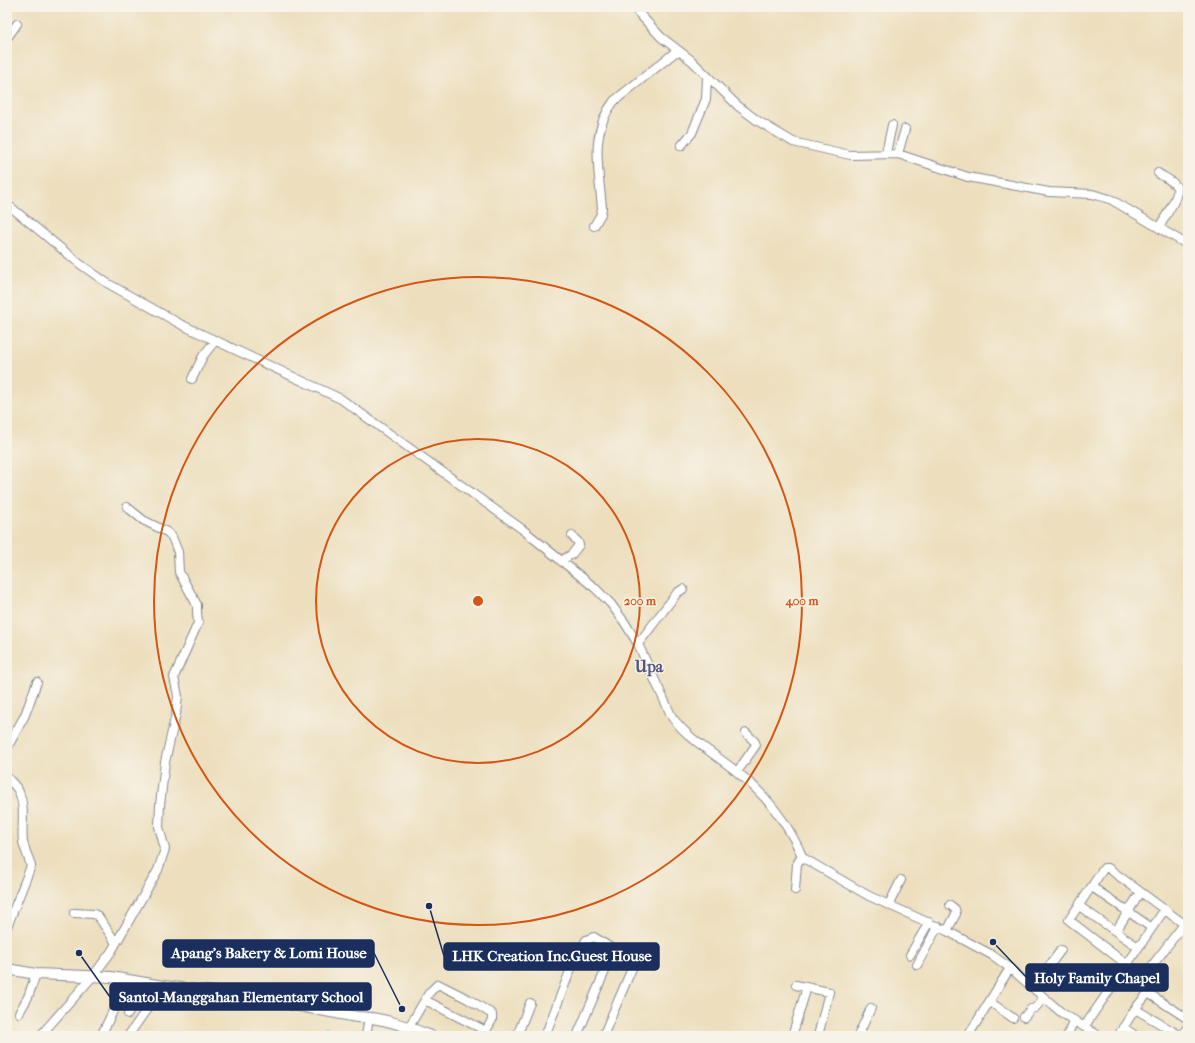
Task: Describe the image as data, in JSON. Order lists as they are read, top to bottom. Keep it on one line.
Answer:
{"districts":["Upa"],"places":["LHK Creation Inc.Guest House","Holy Family Chapel","Santol-Manggahan Elementary School","Apang's Bakery & Lomi House"],"rings":["200 m","400 m"]}
